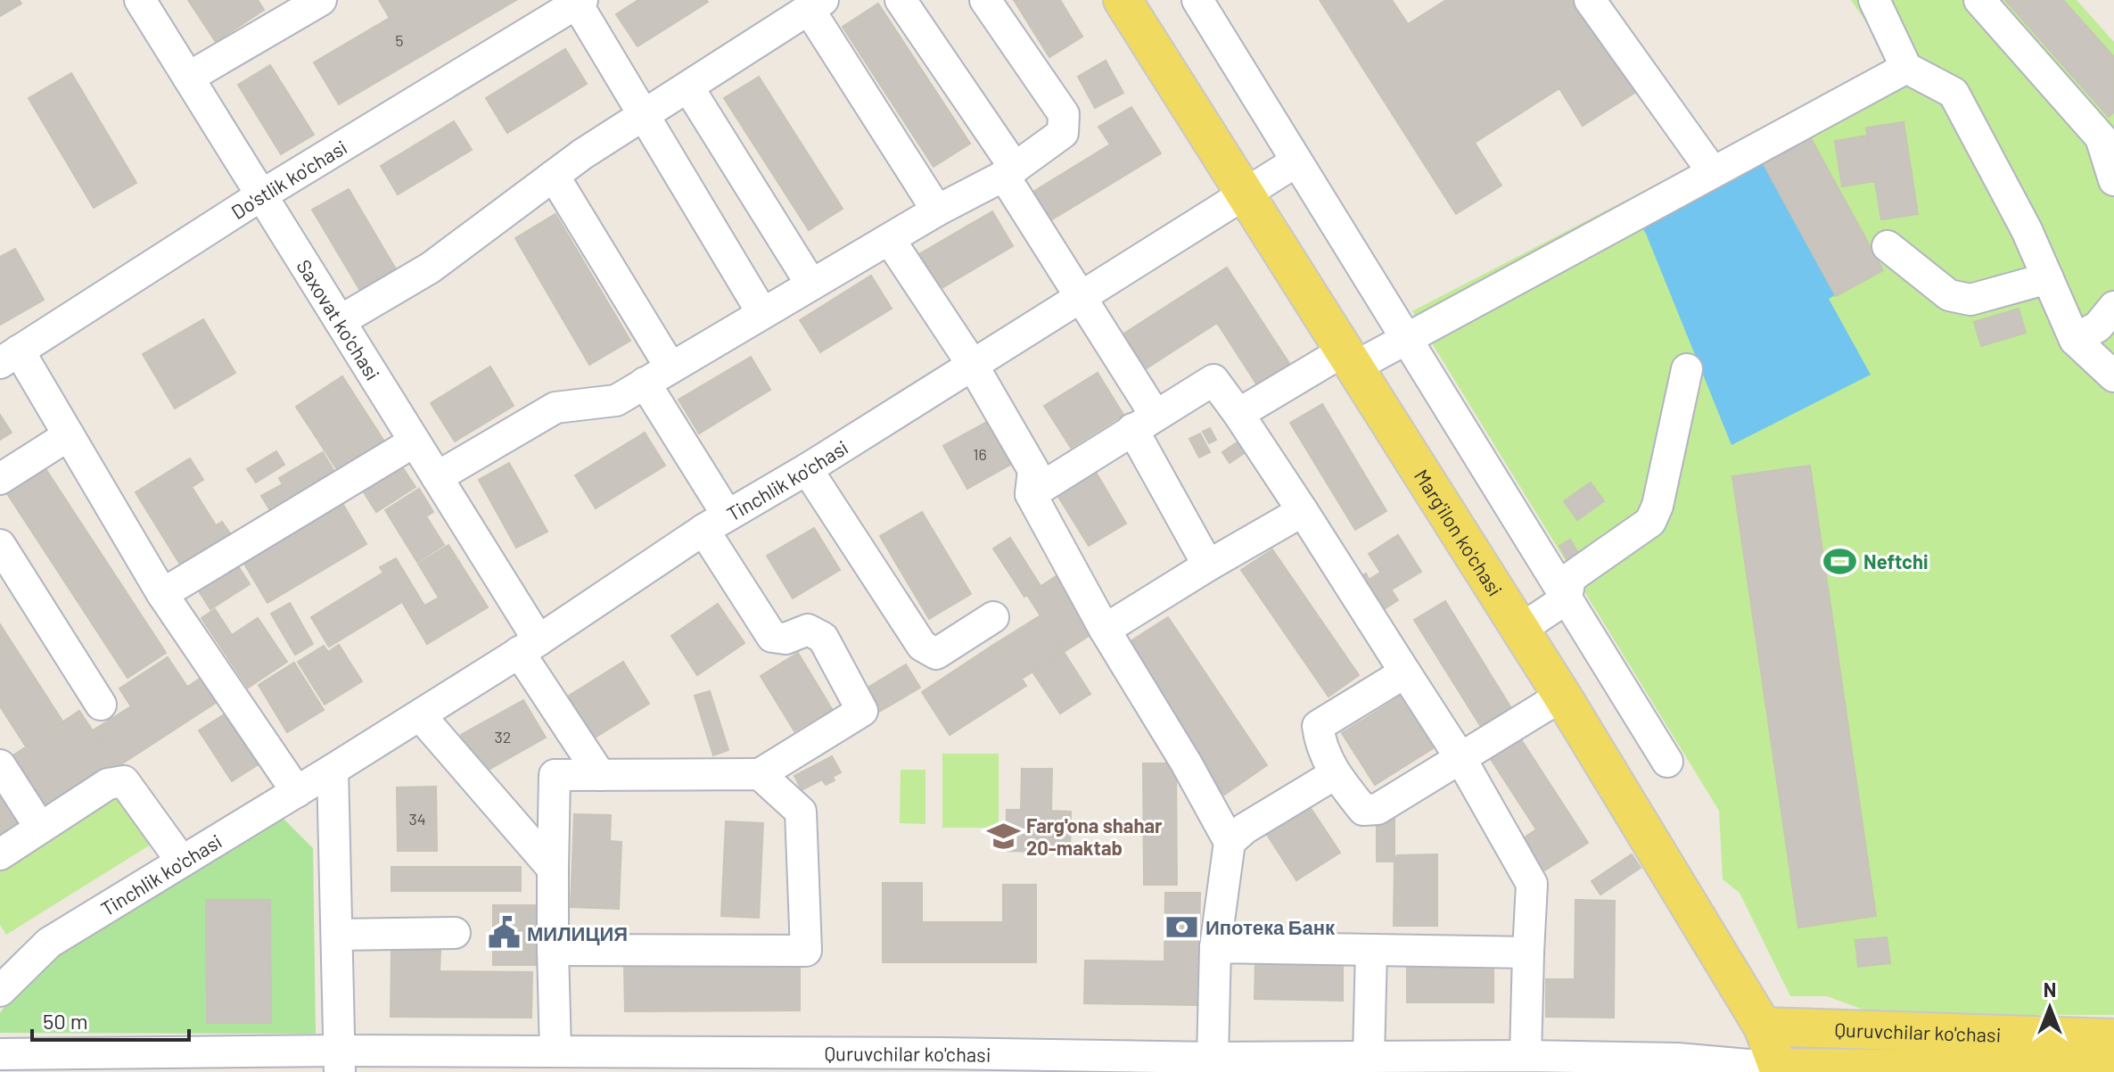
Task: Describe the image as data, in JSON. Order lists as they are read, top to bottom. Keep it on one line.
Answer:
{"streets":{"main road":["Marg'ilon ko'chasi","Quruvchilar ko'chasi"],"street":["Do'stlik ko'chasi","Saxovat ko'chasi","Tinchlik ko'chasi"]},"crossings":[["Do'stlik ko'chasi","Saxovat ko'chasi"],["Saxovat ko'chasi","Tinchlik ko'chasi"],["Tinchlik ko'chasi","Marg'ilon ko'chasi"],["Marg'ilon ko'chasi","Quruvchilar ko'chasi"]],"places":{"sports":["Neftchi"],"school or university":["Farg'ona shahar 20-maktab"],"bank":["Ипотека Банк"],"public building":["МИЛИЦИЯ"]},"house_numbers":["5","16","32","34"],"scale_bar":"50 m","north":"top"}
